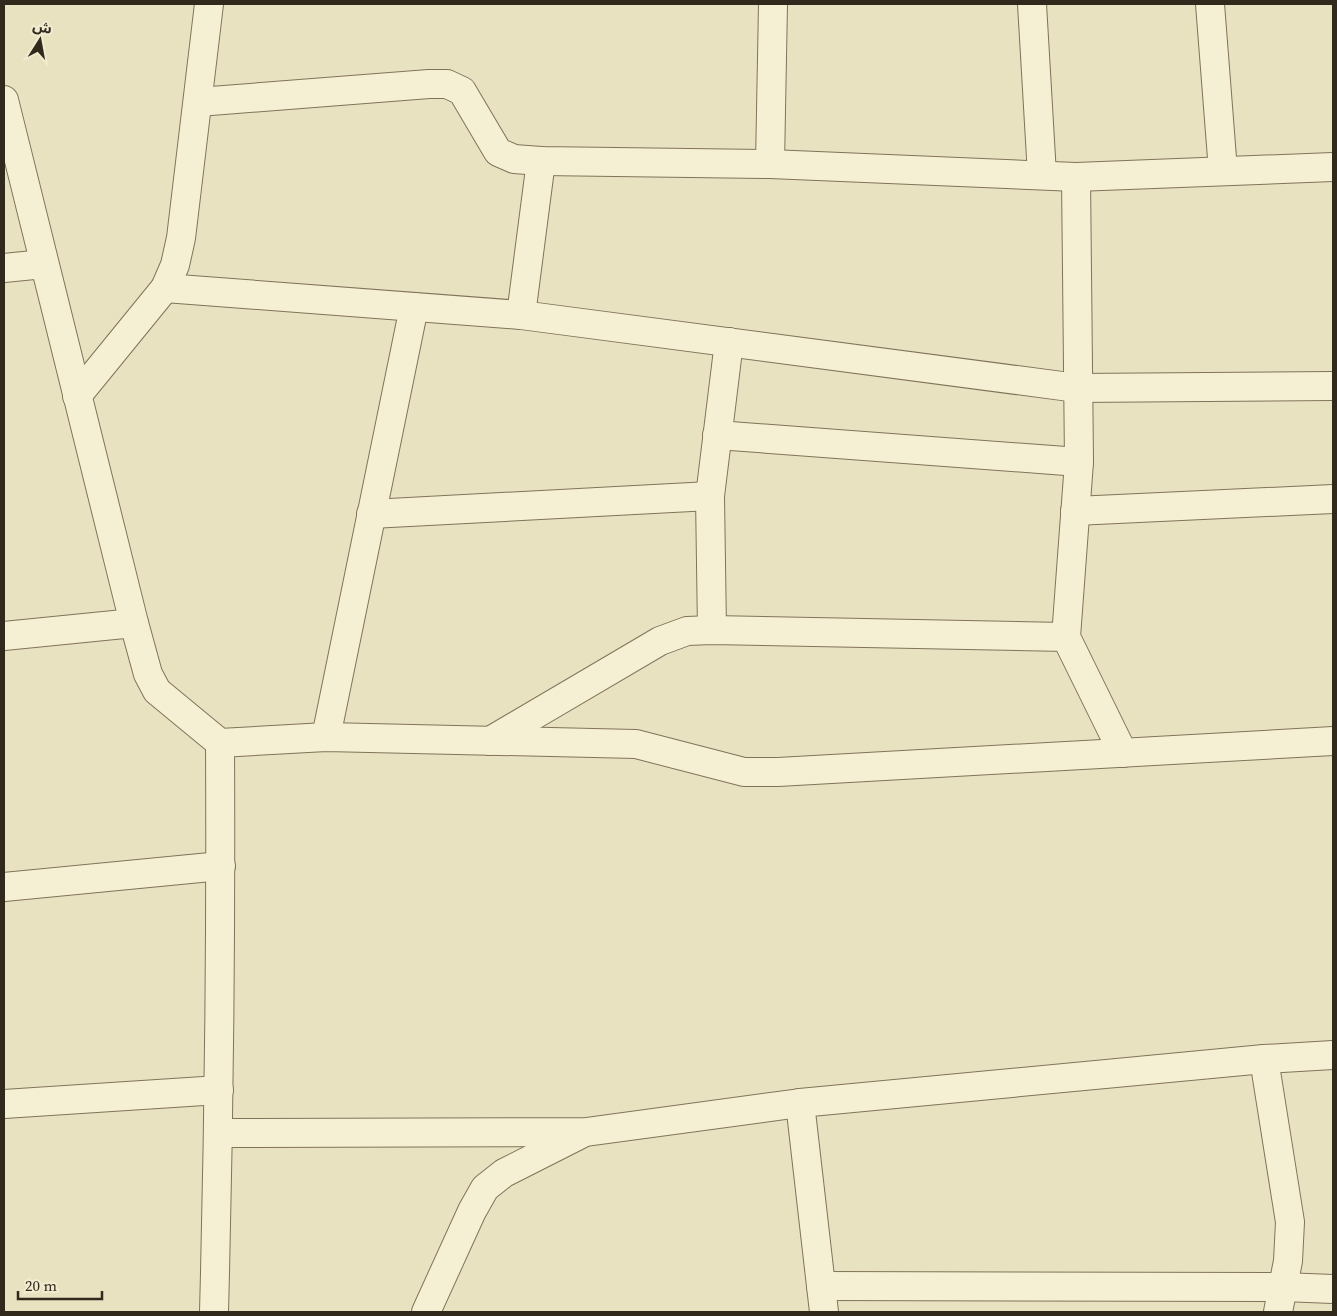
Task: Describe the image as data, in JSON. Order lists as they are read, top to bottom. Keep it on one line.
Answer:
{"scale_bar":"20 m","north":"top"}
